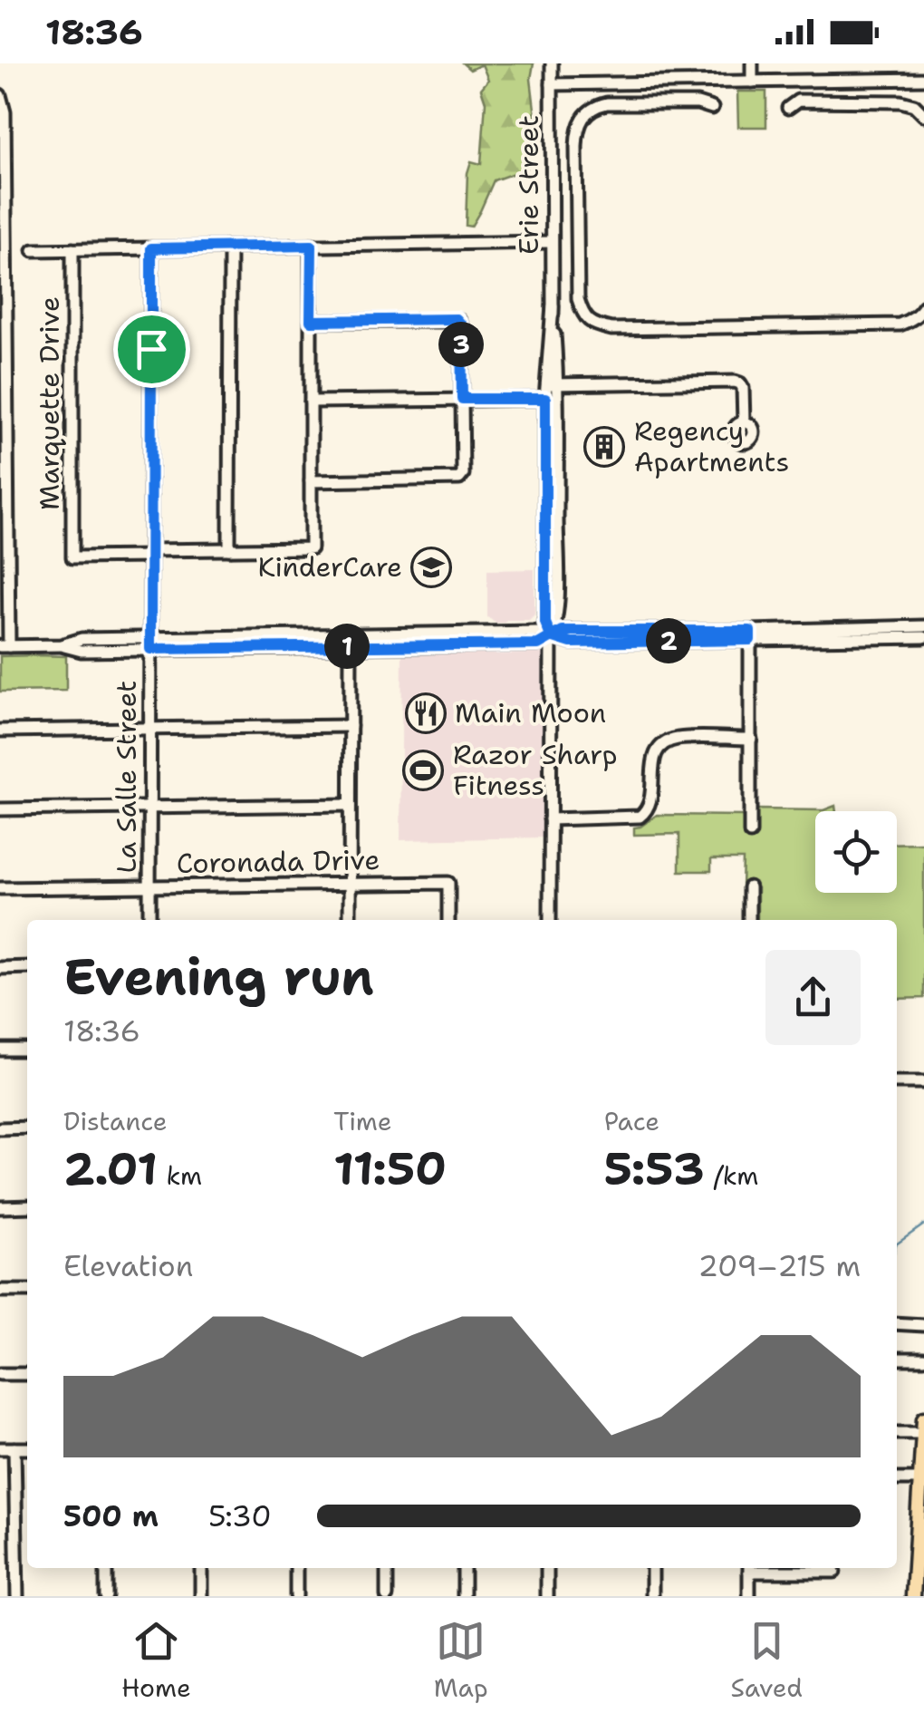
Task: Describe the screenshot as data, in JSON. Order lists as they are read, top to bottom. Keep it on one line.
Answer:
{"streets":{"street":["Erie Street","Marquette Drive","La Salle Street","Coronada Drive"]},"crossings":[["Marquette Drive","La Salle Street"],["La Salle Street","Coronada Drive"]],"places":{"building":["Regency Apartments"],"school or university":["KinderCare"],"restaurant":["Main Moon"],"sports":["Razor Sharp Fitness"]},"page":{"status":"18:36","pins":["3","2","1"],"heading":["Evening run","18:36"],"stats":[["Distance","2.01 km"],["Time","11:50"],["Pace","5:53 /km"]],"chart":["Elevation","209–215 m"],"list":[{"name":"500 m","note":"5:30"}],"tabs":["Home","Map","Saved"]}}
